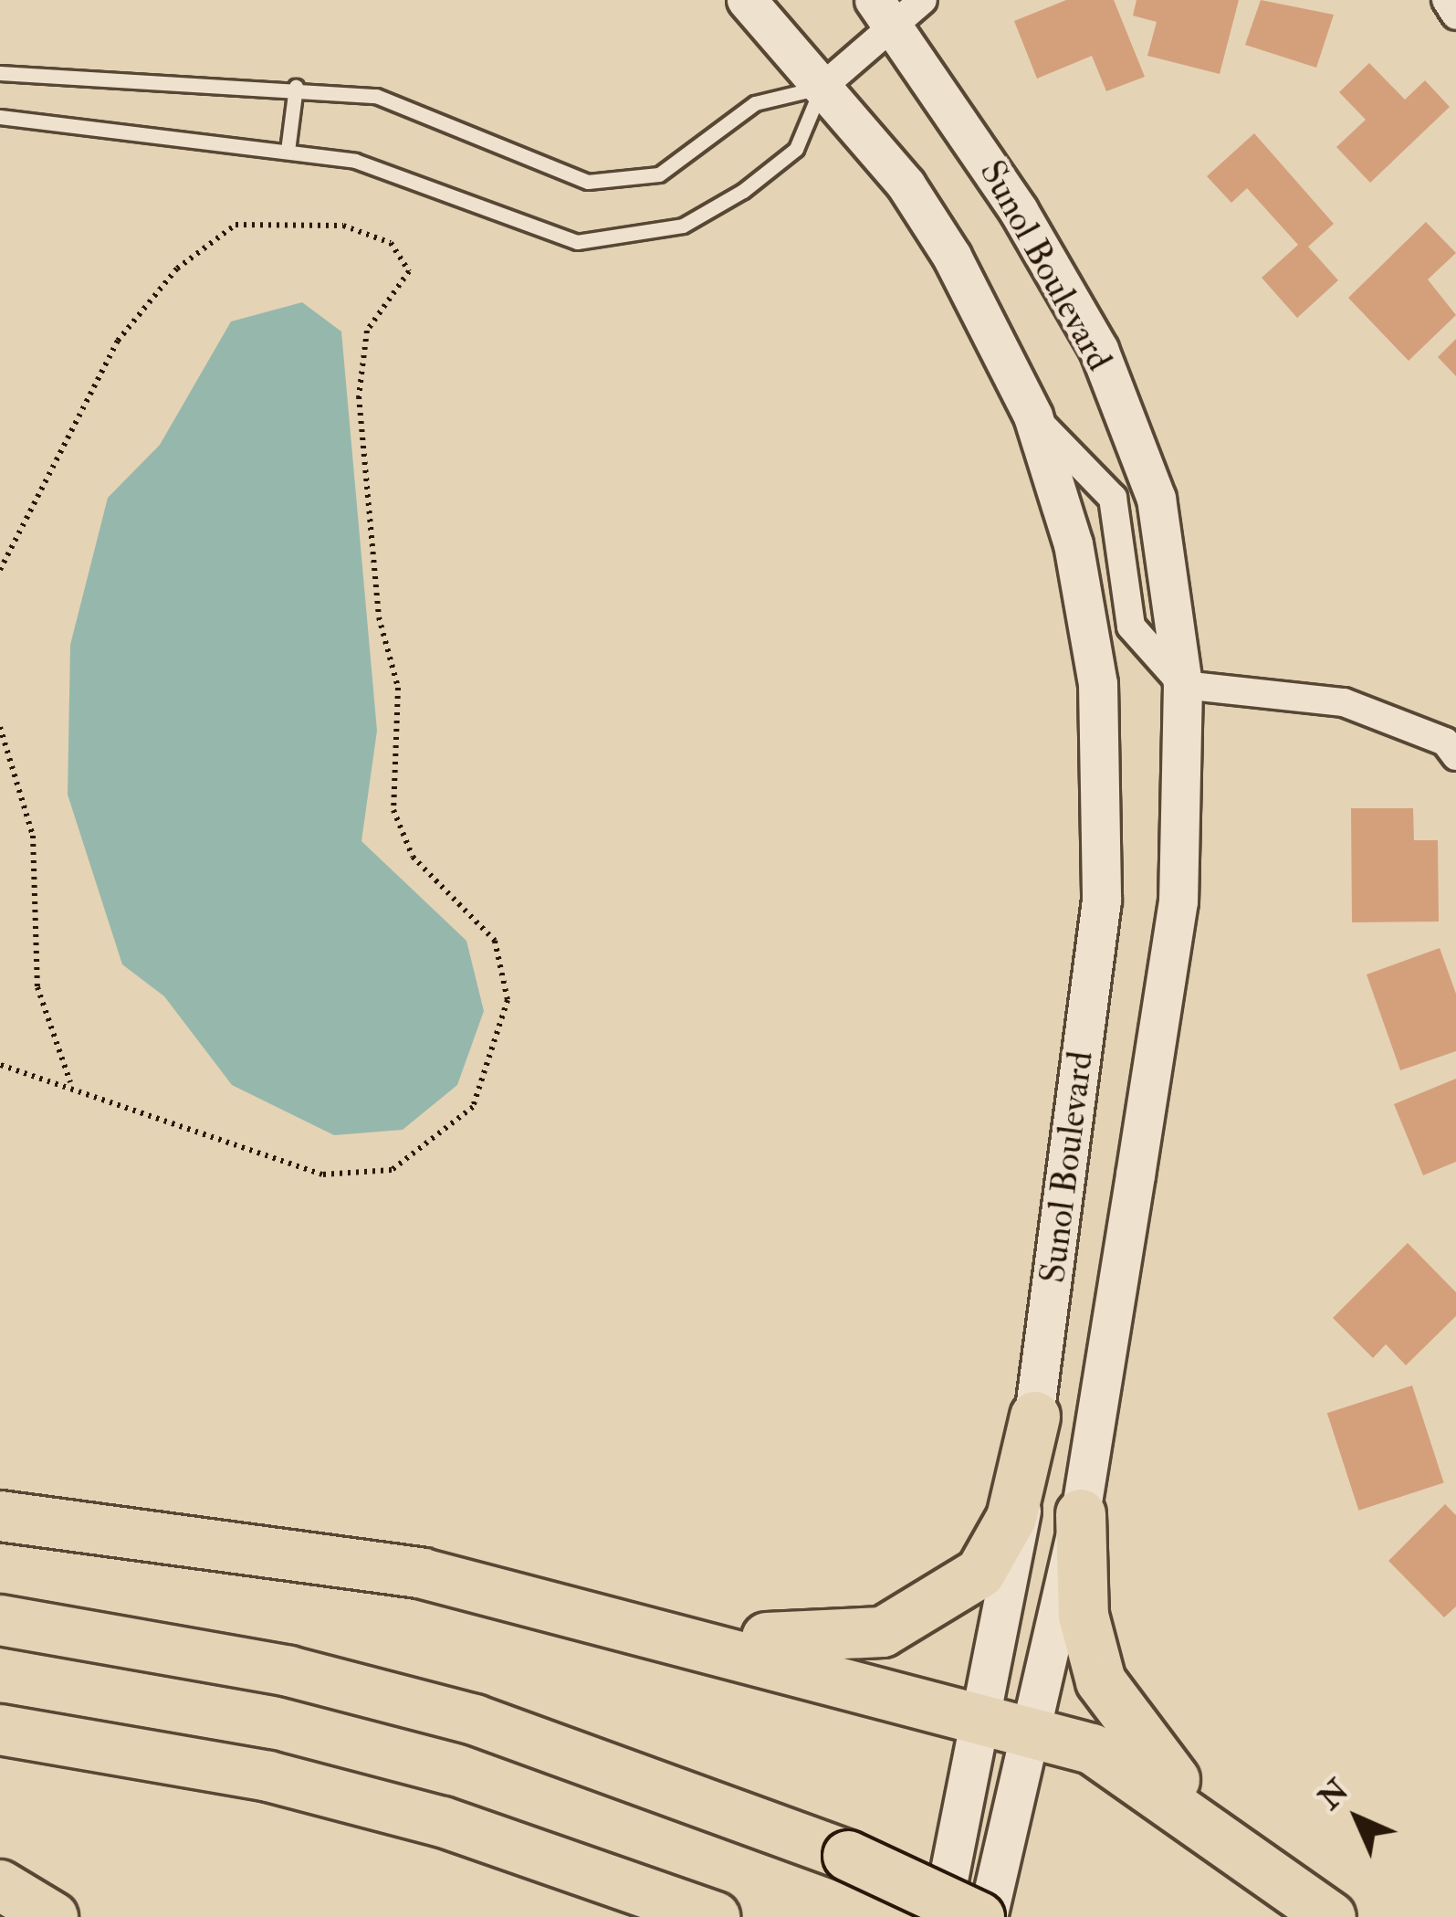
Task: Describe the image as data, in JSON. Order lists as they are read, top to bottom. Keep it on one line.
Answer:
{"streets":{"main road":["Sunol Boulevard"]},"north":"top left"}
